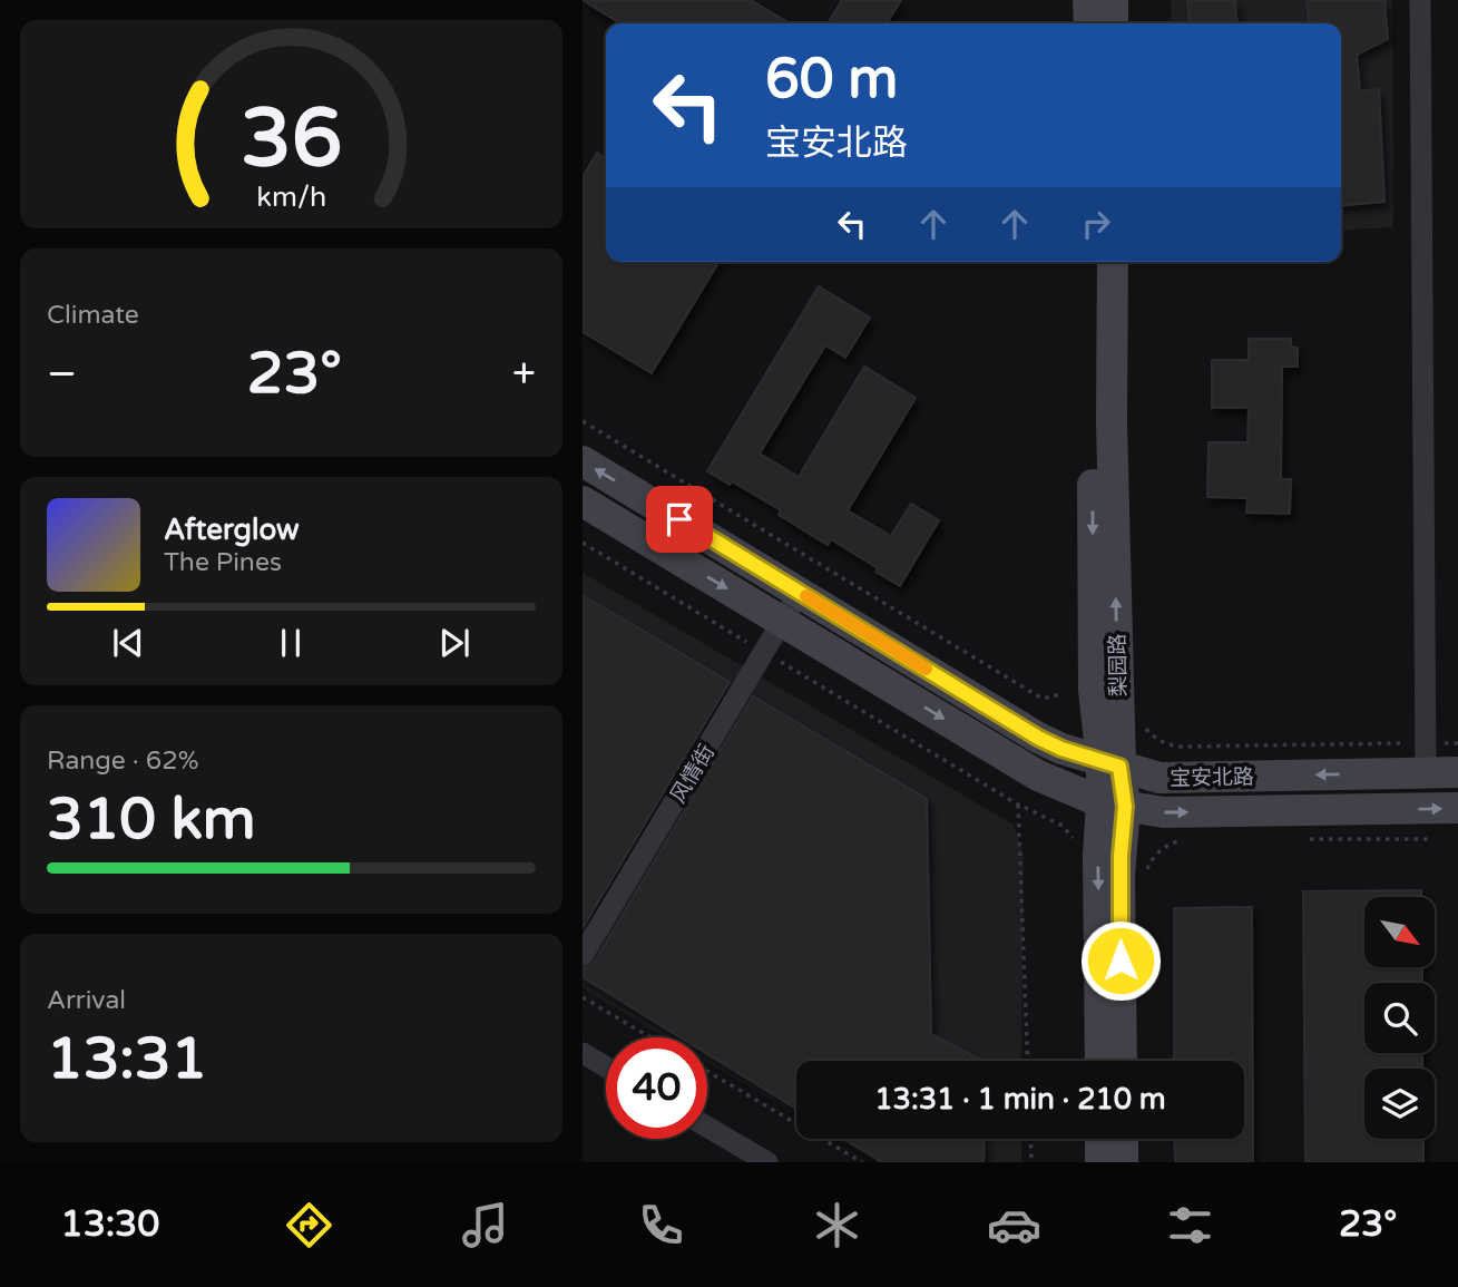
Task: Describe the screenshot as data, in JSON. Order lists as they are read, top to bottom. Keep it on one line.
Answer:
{"streets":{"street":["梨园路","风情街","宝安北路"]},"crossings":[["梨园路","宝安北路"],["风情街","宝安北路"]],"north":"bottom right","page":{"turn":["60 m","宝安北路"],"tile":["Climate",["Range · 62%","310 km"],["Arrival","13:31"]],"heat":["−","23°","+"],"song":["Afterglow","The Pines"],"limit":"40","trip":"13:31 · 1 min · 210 m","tabs":["13:30","23°"],"gauge":["36","km/h"]}}
